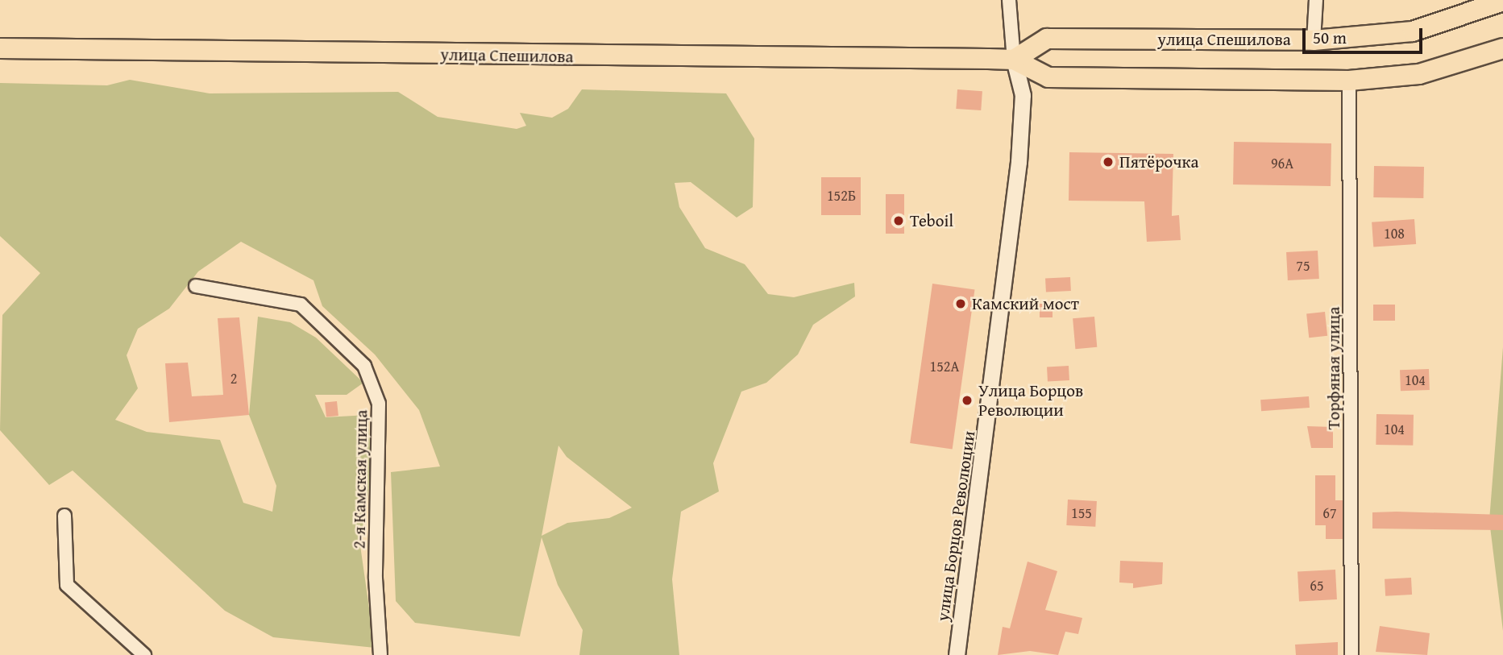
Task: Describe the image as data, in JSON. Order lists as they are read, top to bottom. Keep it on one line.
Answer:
{"streets":{"main road":["улица Спешилова"],"street":["Торфяная улица","2-я Камская улица","улица Борцов Революции"]},"crossings":[["улица Спешилова","Торфяная улица"],["улица Спешилова","улица Борцов Революции"]],"places":["Пятёрочка","Teboil","Камский мост","Улица Борцов Революции"],"house_numbers":["96А","152Б","108","75","152А","2","104","104","155","67","65"],"scale_bar":"50 m"}
